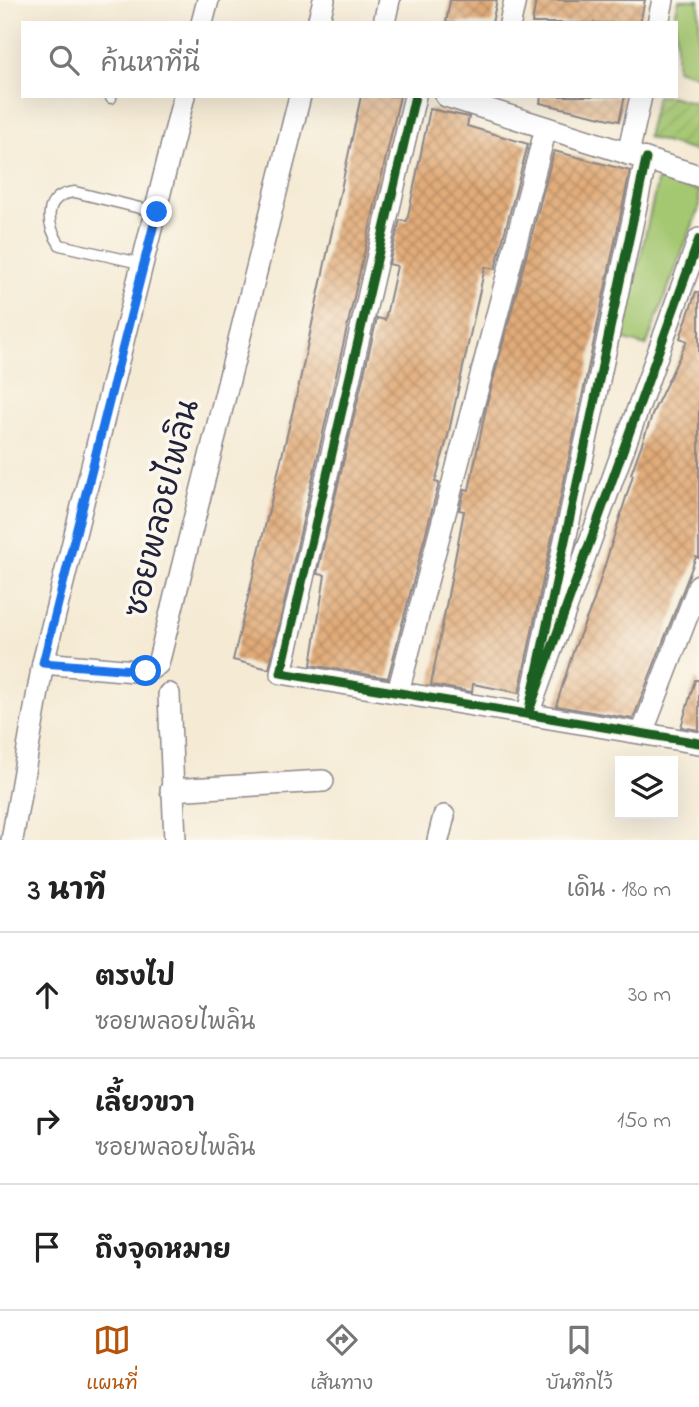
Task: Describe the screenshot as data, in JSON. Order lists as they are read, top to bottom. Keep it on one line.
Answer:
{"streets":{"street":["ซอยพลอยไพลิน"]},"page":{"search":"ค้นหาที่นี่","heading":["3 นาที","เดิน · 180 m"],"list":[["ตรงไป","ซอยพลอยไพลิน","30 m"],["เลี้ยวขวา","ซอยพลอยไพลิน","150 m"],"ถึงจุดหมาย"],"nav":["แผนที่","เส้นทาง","บันทึกไว้"]}}
